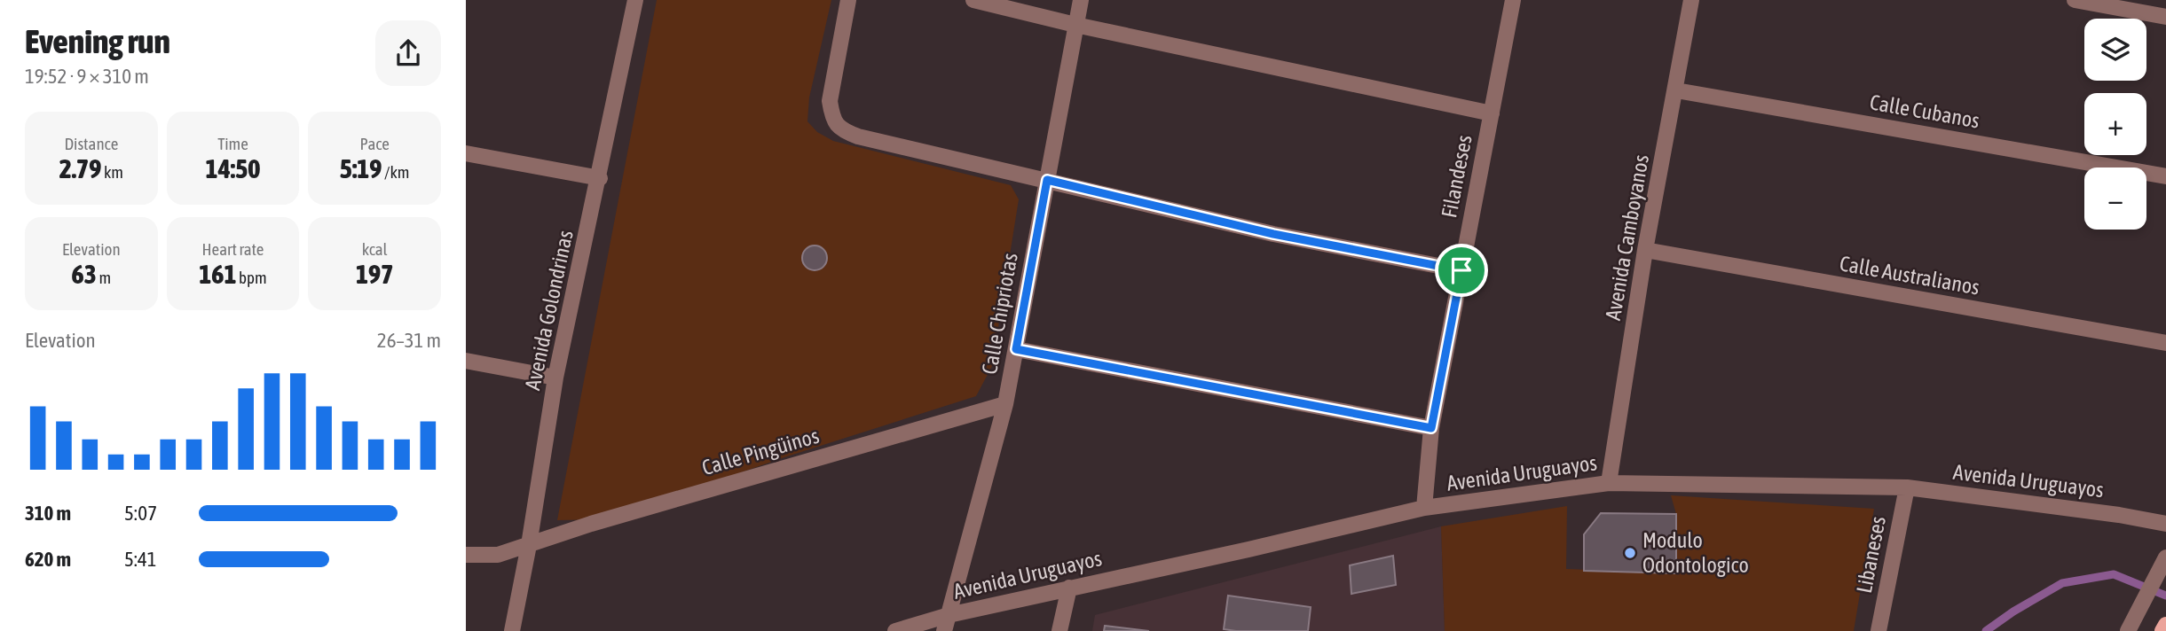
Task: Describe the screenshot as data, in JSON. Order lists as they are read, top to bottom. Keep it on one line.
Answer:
{"streets":{"street":["Calle Cubanos","Filandeses","Avenida Camboyanos","Calle Australianos","Avenida Golondrinas","Calle Chipriotas","Calle Pingüinos","Avenida Uruguayos","Libaneses"]},"crossings":[["Calle Cubanos","Avenida Camboyanos"],["Filandeses","Avenida Uruguayos"],["Avenida Camboyanos","Calle Australianos"],["Avenida Camboyanos","Avenida Uruguayos"],["Avenida Golondrinas","Calle Pingüinos"],["Calle Chipriotas","Calle Pingüinos"],["Calle Chipriotas","Avenida Uruguayos"],["Avenida Uruguayos","Libaneses"]],"places":["Modulo Odontologico"],"page":{"heading":["Evening run","19:52 · 9 × 310 m"],"map_buttons":["+","−"],"stats":[["Distance","2.79 km"],["Time","14:50"],["Pace","5:19 /km"],["Elevation","63 m"],["Heart rate","161 bpm"],["kcal","197"]],"chart":["Elevation","26–31 m"],"list":[{"name":"310 m","note":"5:07"},{"name":"620 m","note":"5:41"}]}}
